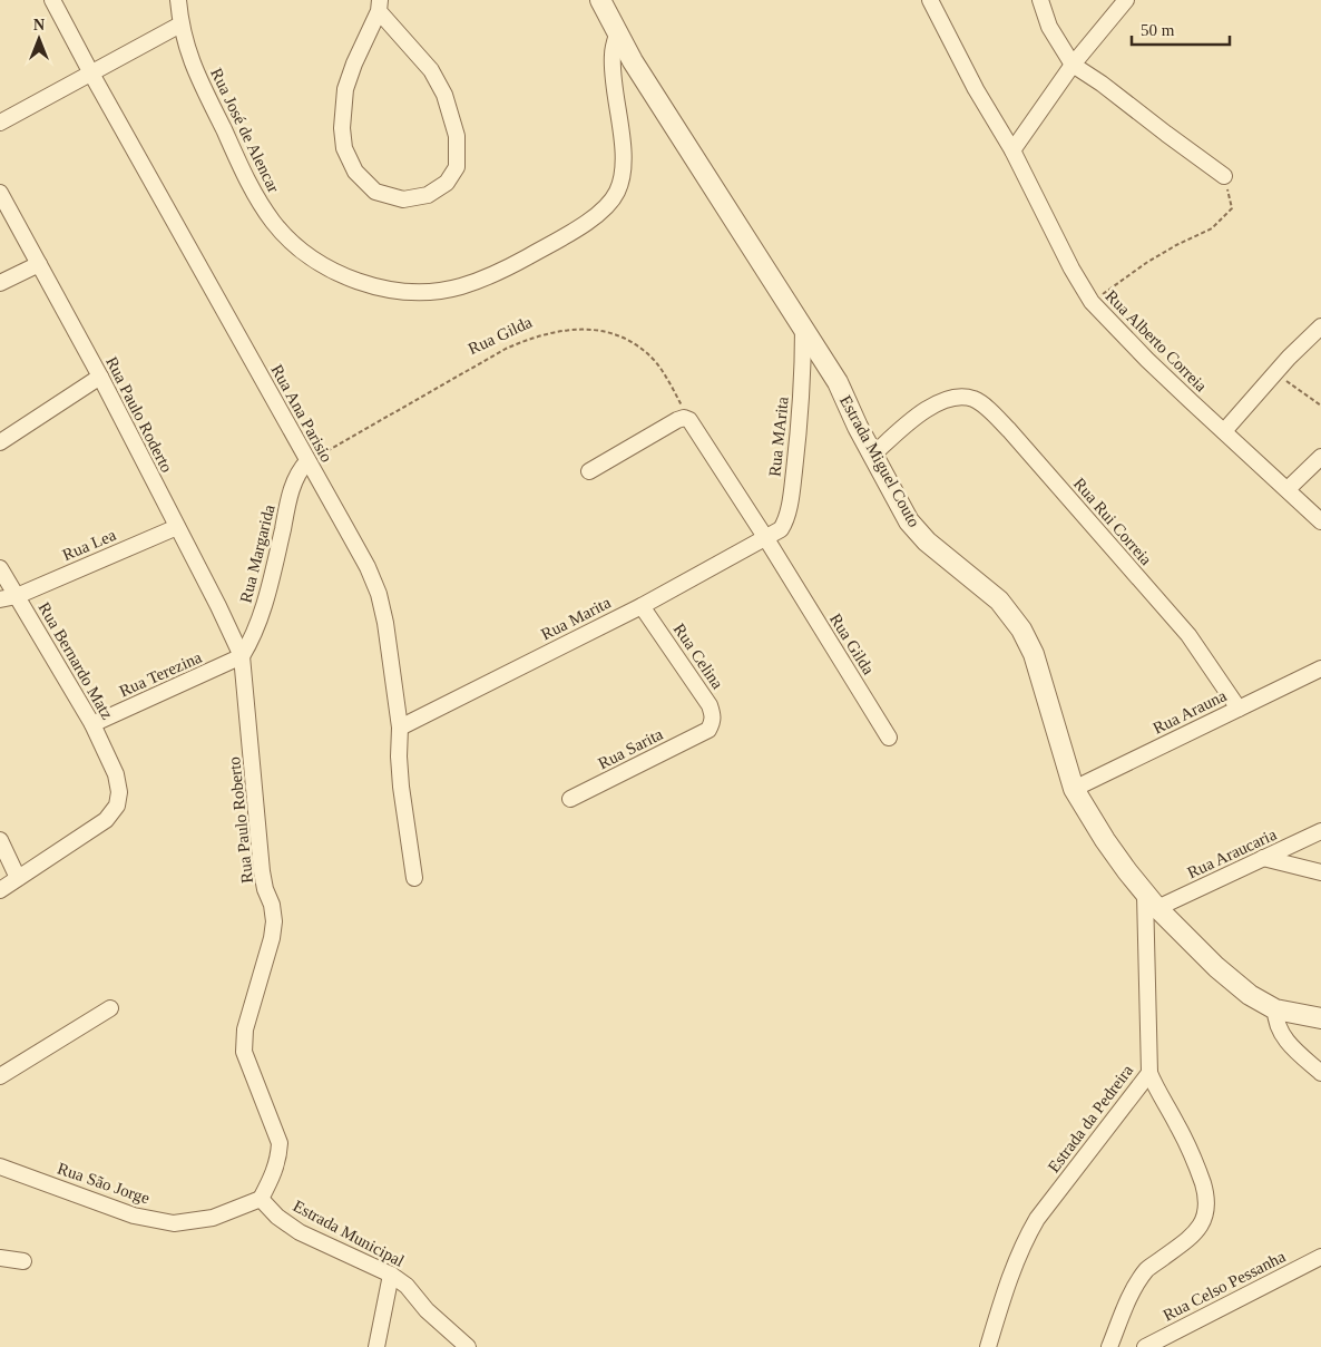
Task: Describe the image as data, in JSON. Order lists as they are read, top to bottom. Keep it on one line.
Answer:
{"streets":{"street":["Rua José de Alencar","Rua Gilda","Rua Alberto Correia","Rua Ana Parisio","Rua Paulo Roderto","Rua MArita","Estrada Miguel Couto","Rua Rui Correia","Rua Lea","Rua Margarida","Rua Marita","Rua Celina","Rua Bernardo Matz","Rua Terezina","Rua Arauna","Rua Sarita","Rua Paulo Roberto","Rua Araucaria","Estrada da Pedreira","Rua São Jorge","Estrada Municipal","Rua Celso Pessanha"]},"crossings":[["Rua José de Alencar","Estrada Miguel Couto"],["Rua Gilda","Rua Ana Parisio"],["Rua Gilda","Rua MArita"],["Rua Gilda","Rua Margarida"],["Rua Gilda","Rua Marita"],["Rua Ana Parisio","Rua Margarida"],["Rua Ana Parisio","Rua Marita"],["Rua Paulo Roderto","Rua Lea"],["Rua Paulo Roderto","Rua Margarida"],["Rua Paulo Roderto","Rua Terezina"],["Rua Paulo Roderto","Rua Paulo Roberto"],["Rua MArita","Estrada Miguel Couto"],["Rua MArita","Rua Marita"],["Estrada Miguel Couto","Rua Rui Correia"],["Estrada Miguel Couto","Rua Arauna"],["Estrada Miguel Couto","Rua Araucaria"],["Estrada Miguel Couto","Estrada da Pedreira"],["Rua Rui Correia","Rua Arauna"],["Rua Lea","Rua Bernardo Matz"],["Rua Margarida","Rua Terezina"],["Rua Margarida","Rua Paulo Roberto"],["Rua Marita","Rua Celina"],["Rua Celina","Rua Sarita"],["Rua Bernardo Matz","Rua Terezina"],["Rua Terezina","Rua Paulo Roberto"],["Rua Paulo Roberto","Rua São Jorge"],["Rua Paulo Roberto","Estrada Municipal"],["Rua Araucaria","Estrada da Pedreira"],["Rua São Jorge","Estrada Municipal"]],"scale_bar":"50 m","north":"top"}
